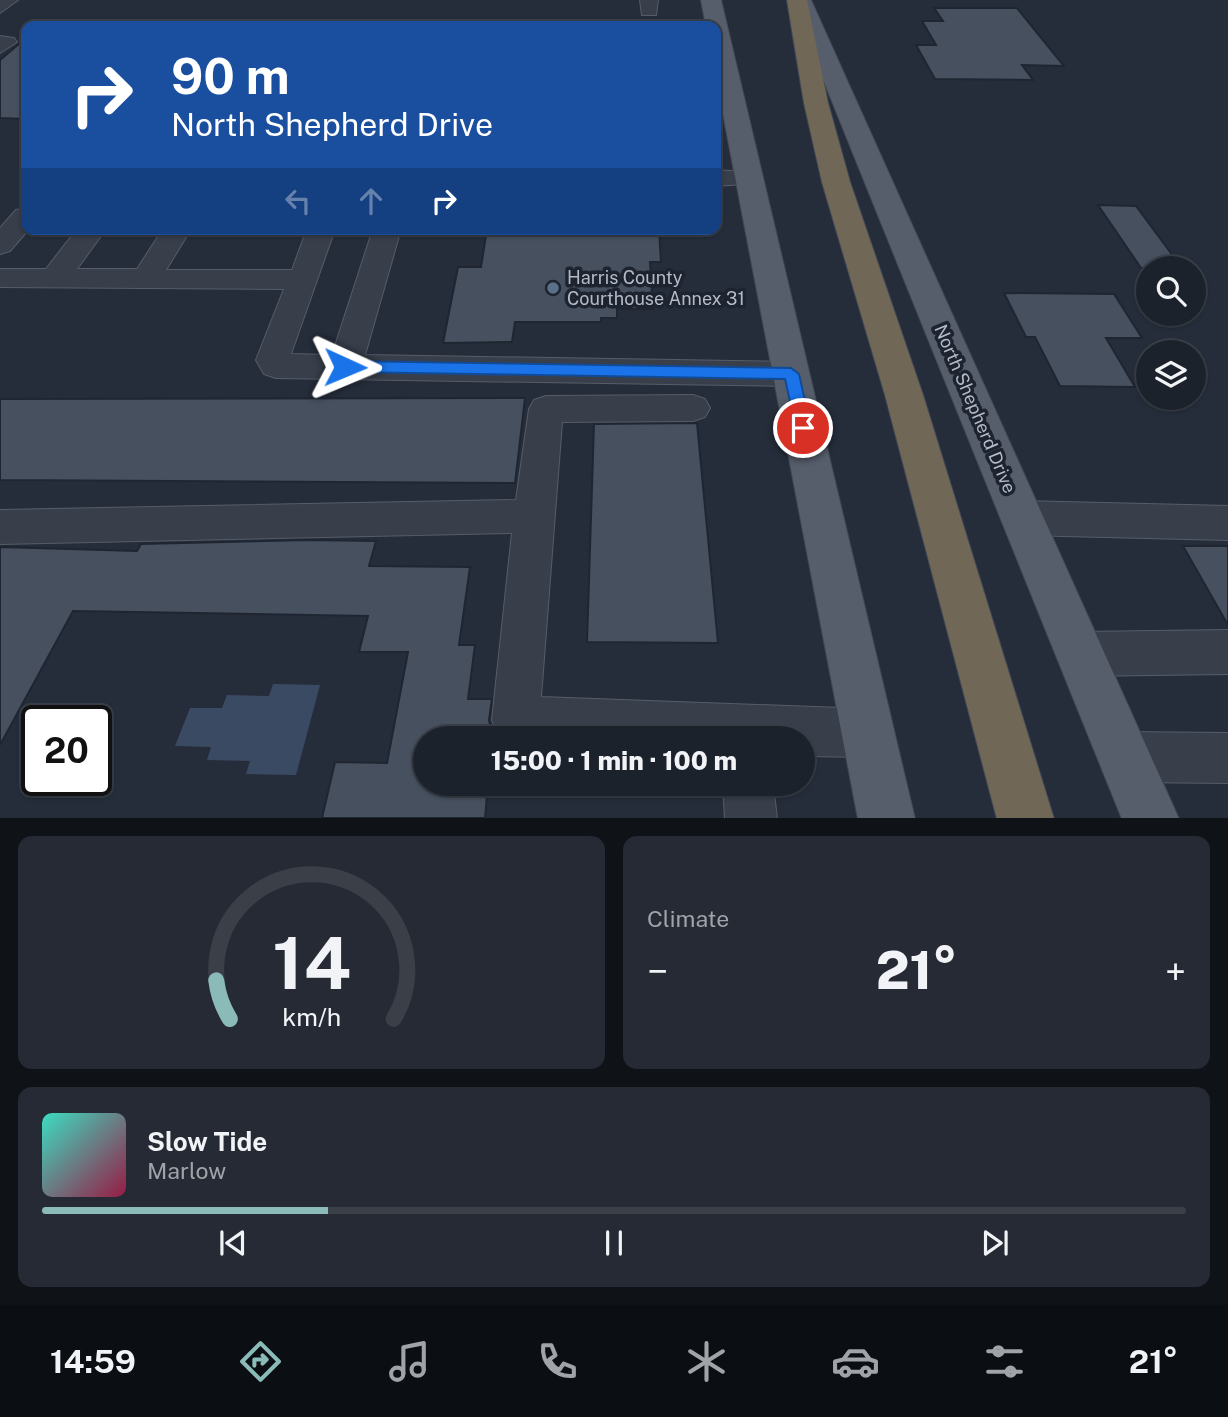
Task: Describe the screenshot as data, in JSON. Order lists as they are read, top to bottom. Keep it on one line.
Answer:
{"streets":{"main road":["North Shepherd Drive"]},"places":["Harris County Courthouse Annex 31"],"page":{"turn":["90 m","North Shepherd Drive"],"limit":"20","trip":"15:00 · 1 min · 100 m","tile":"Climate","heat":["−","21°","+"],"song":["Slow Tide","Marlow"],"tabs":["14:59","21°"],"gauge":["14","km/h"]}}
